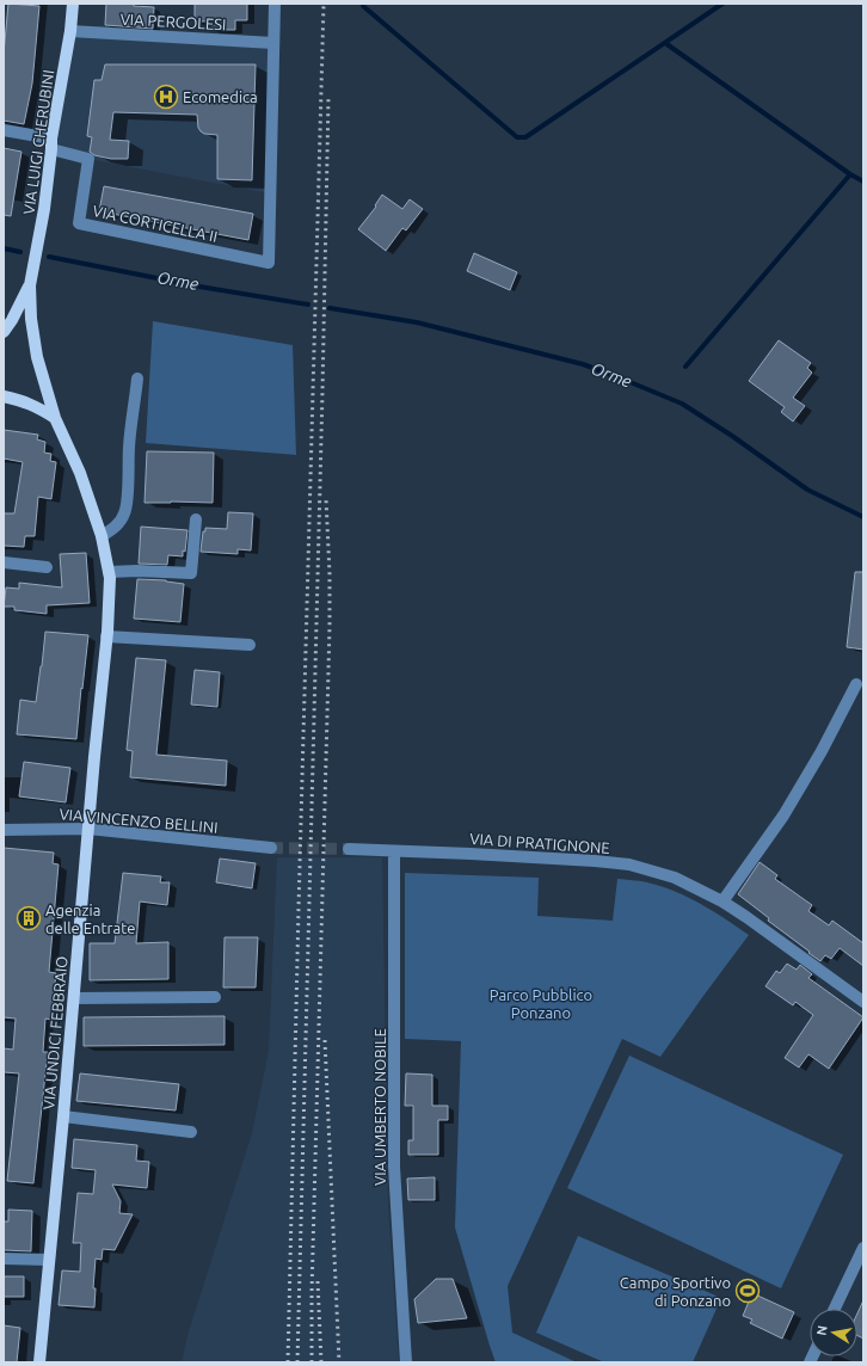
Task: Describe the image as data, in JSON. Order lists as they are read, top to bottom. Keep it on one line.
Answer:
{"streets":{"main road":["VIA LUIGI CHERUBINI","VIA UNDICI FEBBRAIO"],"street":["VIA PERGOLESI","VIA CORTICELLA II","VIA VINCENZO BELLINI","VIA DI PRATIGNONE","VIA UMBERTO NOBILE"]},"crossings":[["VIA PERGOLESI","VIA LUIGI CHERUBINI"],["VIA PERGOLESI","VIA CORTICELLA II"],["VIA LUIGI CHERUBINI","VIA CORTICELLA II"],["VIA LUIGI CHERUBINI","VIA UNDICI FEBBRAIO"],["VIA VINCENZO BELLINI","VIA UNDICI FEBBRAIO"],["VIA DI PRATIGNONE","VIA UMBERTO NOBILE"]],"water":["Orme"],"parks":["Parco Pubblico Ponzano"],"places":{"hospital":["Ecomedica"],"building":["Agenzia delle Entrate"],"sports":["Campo Sportivo di Ponzano"]},"north":"left"}
